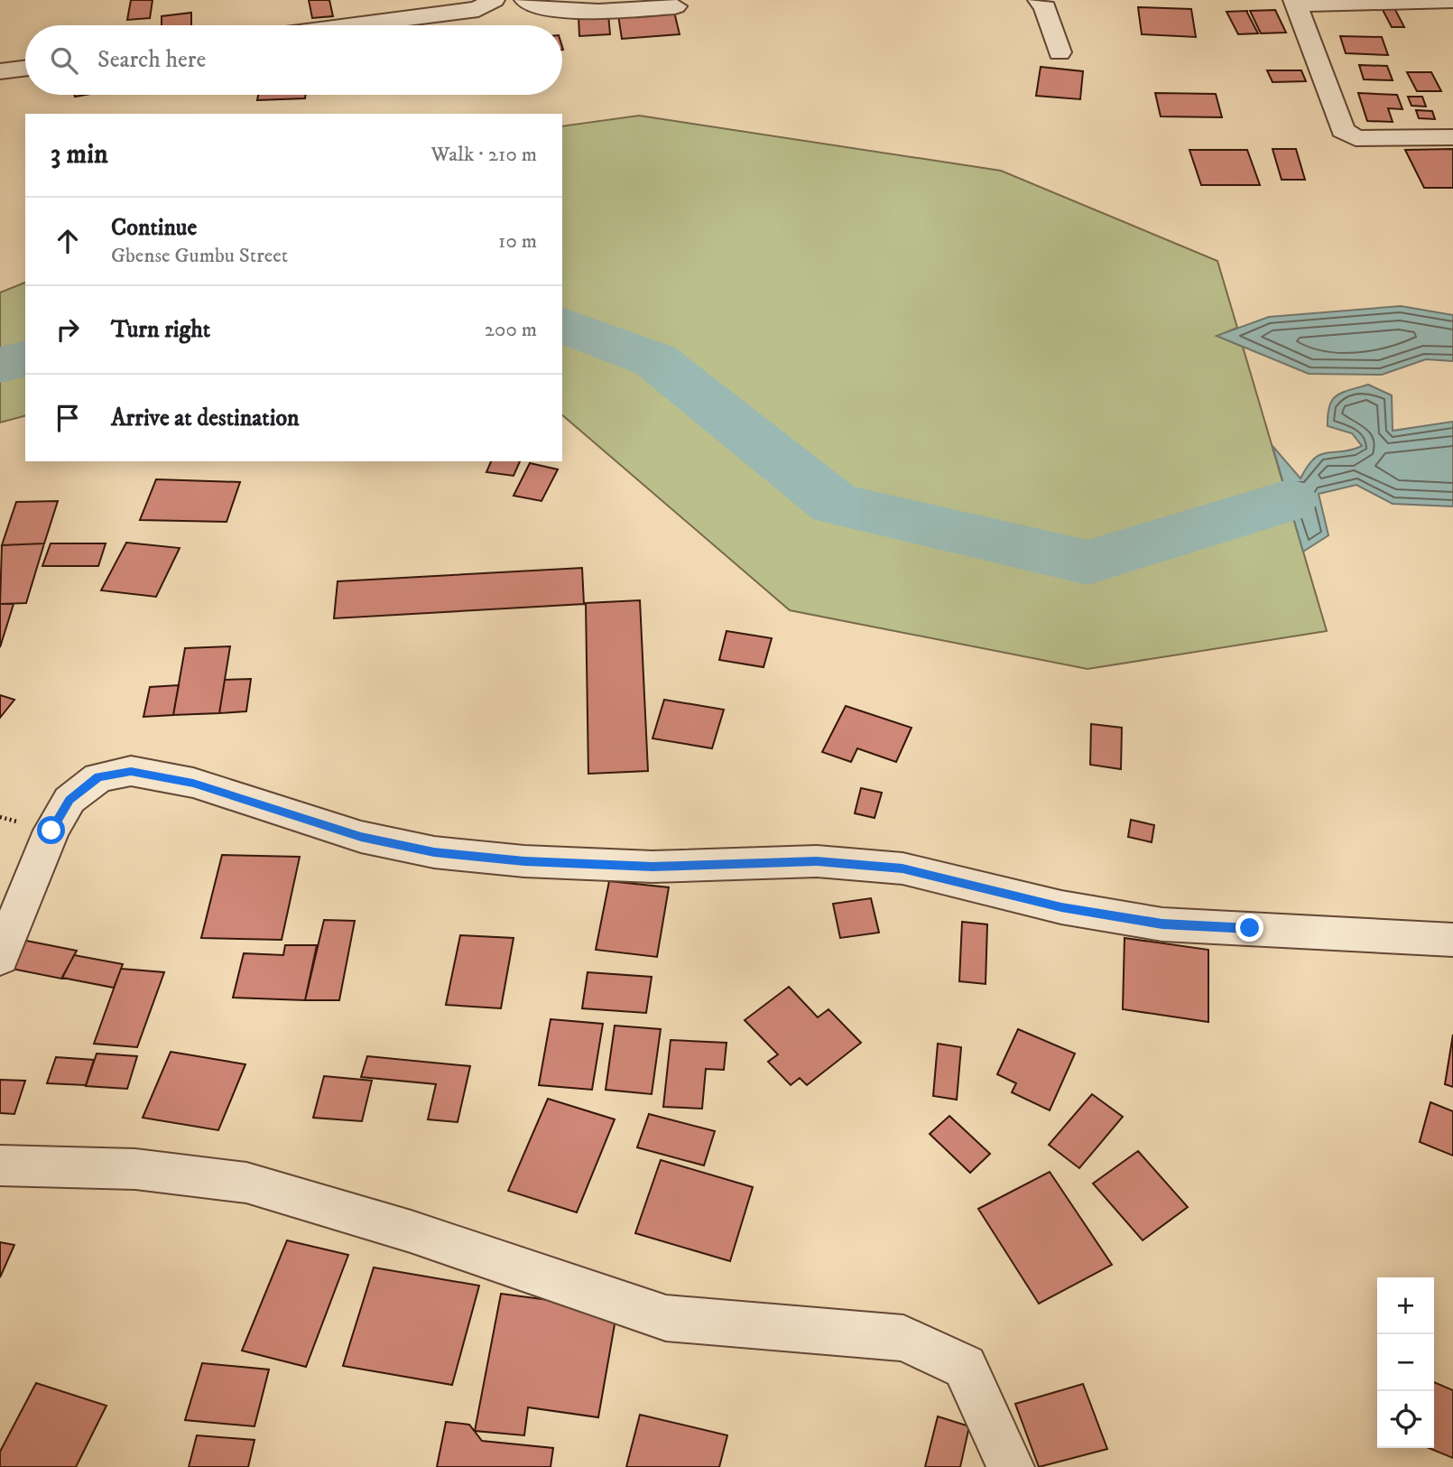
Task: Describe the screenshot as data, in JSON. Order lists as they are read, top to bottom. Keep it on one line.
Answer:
{"page":{"search":"Search here","heading":["3 min","Walk · 210 m"],"list":[["Continue","Gbense Gumbu Street","10 m"],["Turn right","200 m"],"Arrive at destination"],"map_buttons":["+","−"]}}
